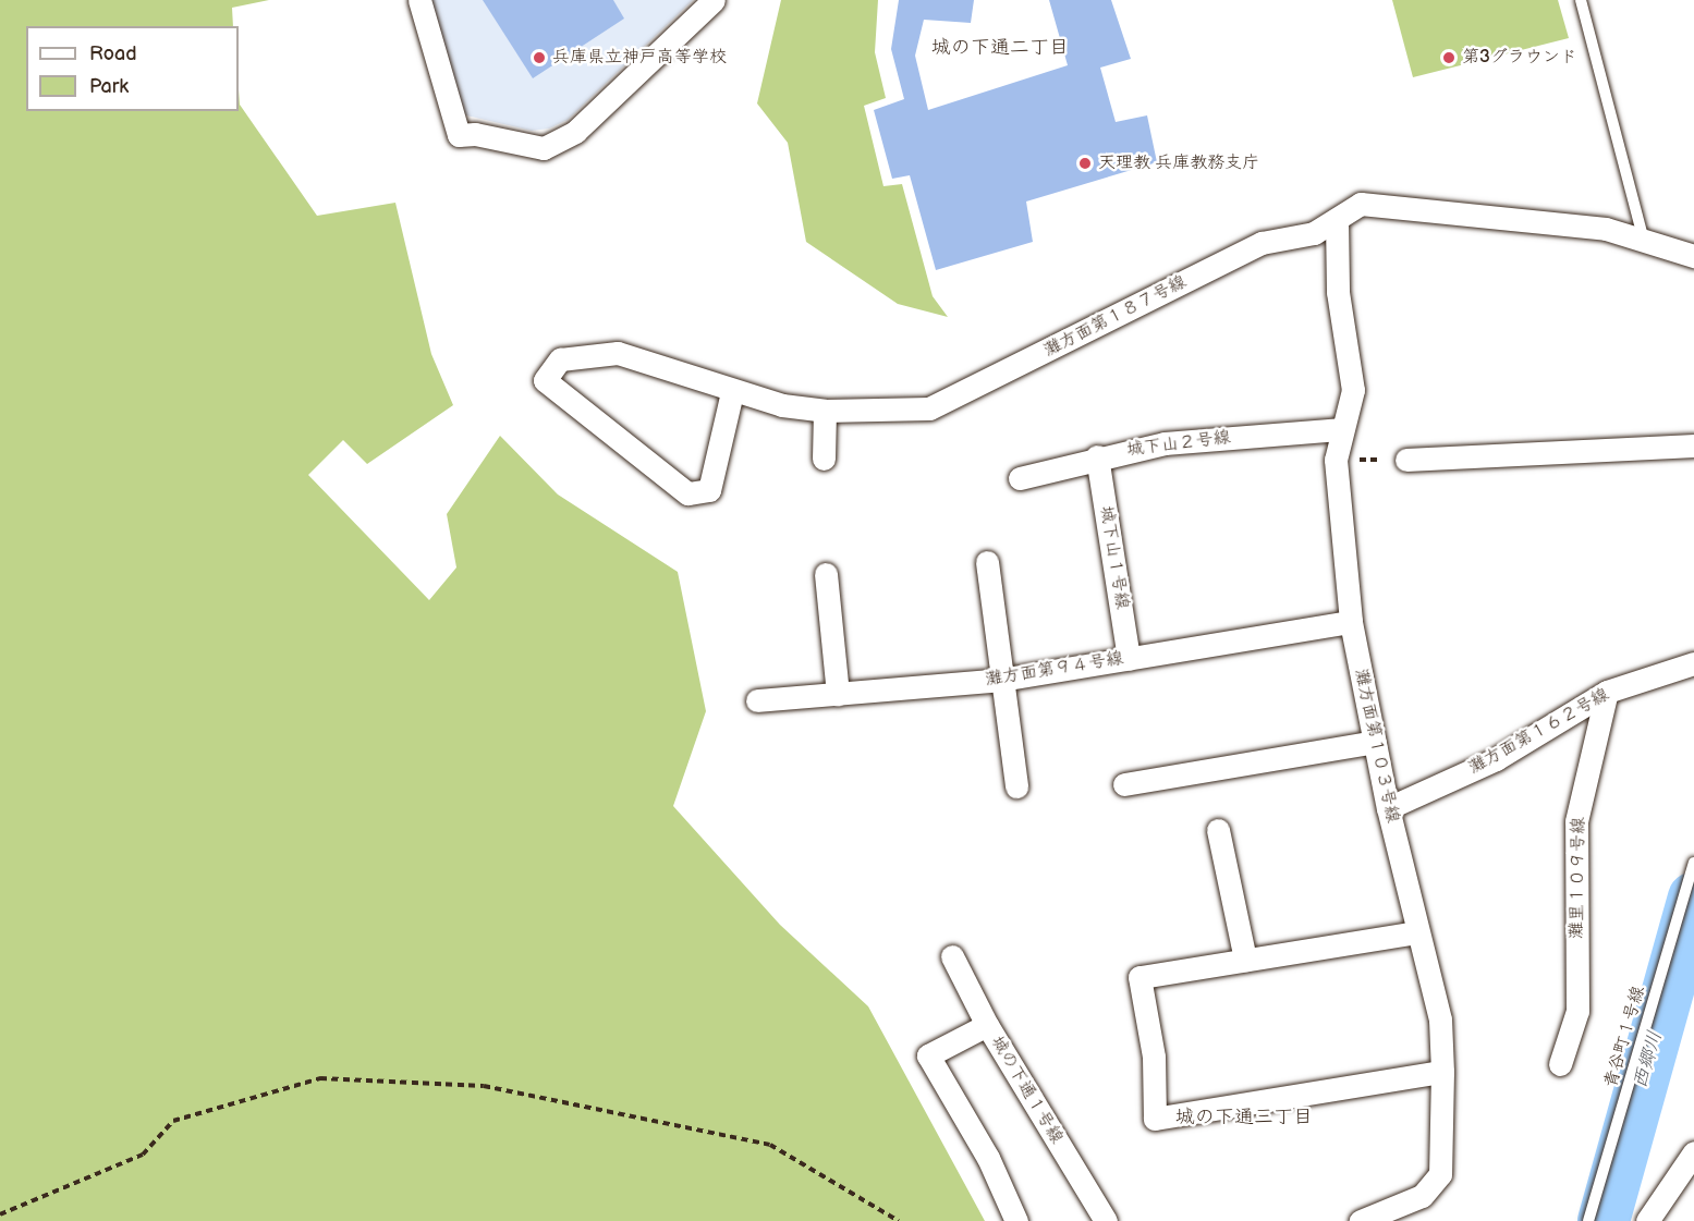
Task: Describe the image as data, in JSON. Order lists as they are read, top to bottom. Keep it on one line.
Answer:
{"streets":{"street":["灘方面第１８７号線","城下山２号線","城下山１号線","灘方面第９４号線","灘方面第１６２号線","灘方面第１０３号線","灘里１０９号線","城の下通１号線"],"lane":["青谷町１号線"]},"crossings":[["灘方面第１８７号線","灘方面第１０３号線"],["城下山２号線","城下山１号線"],["城下山２号線","灘方面第１０３号線"],["城下山１号線","灘方面第９４号線"],["灘方面第９４号線","灘方面第１０３号線"],["灘方面第１６２号線","灘方面第１０３号線"],["灘方面第１６２号線","灘里１０９号線"]],"districts":["城の下通二丁目","城の下通三丁目"],"water":["西郷川"],"places":["兵庫県立神戸高等学校","第3グラウンド","天理教 兵庫教務支庁"],"legend":["Road","Park"]}
